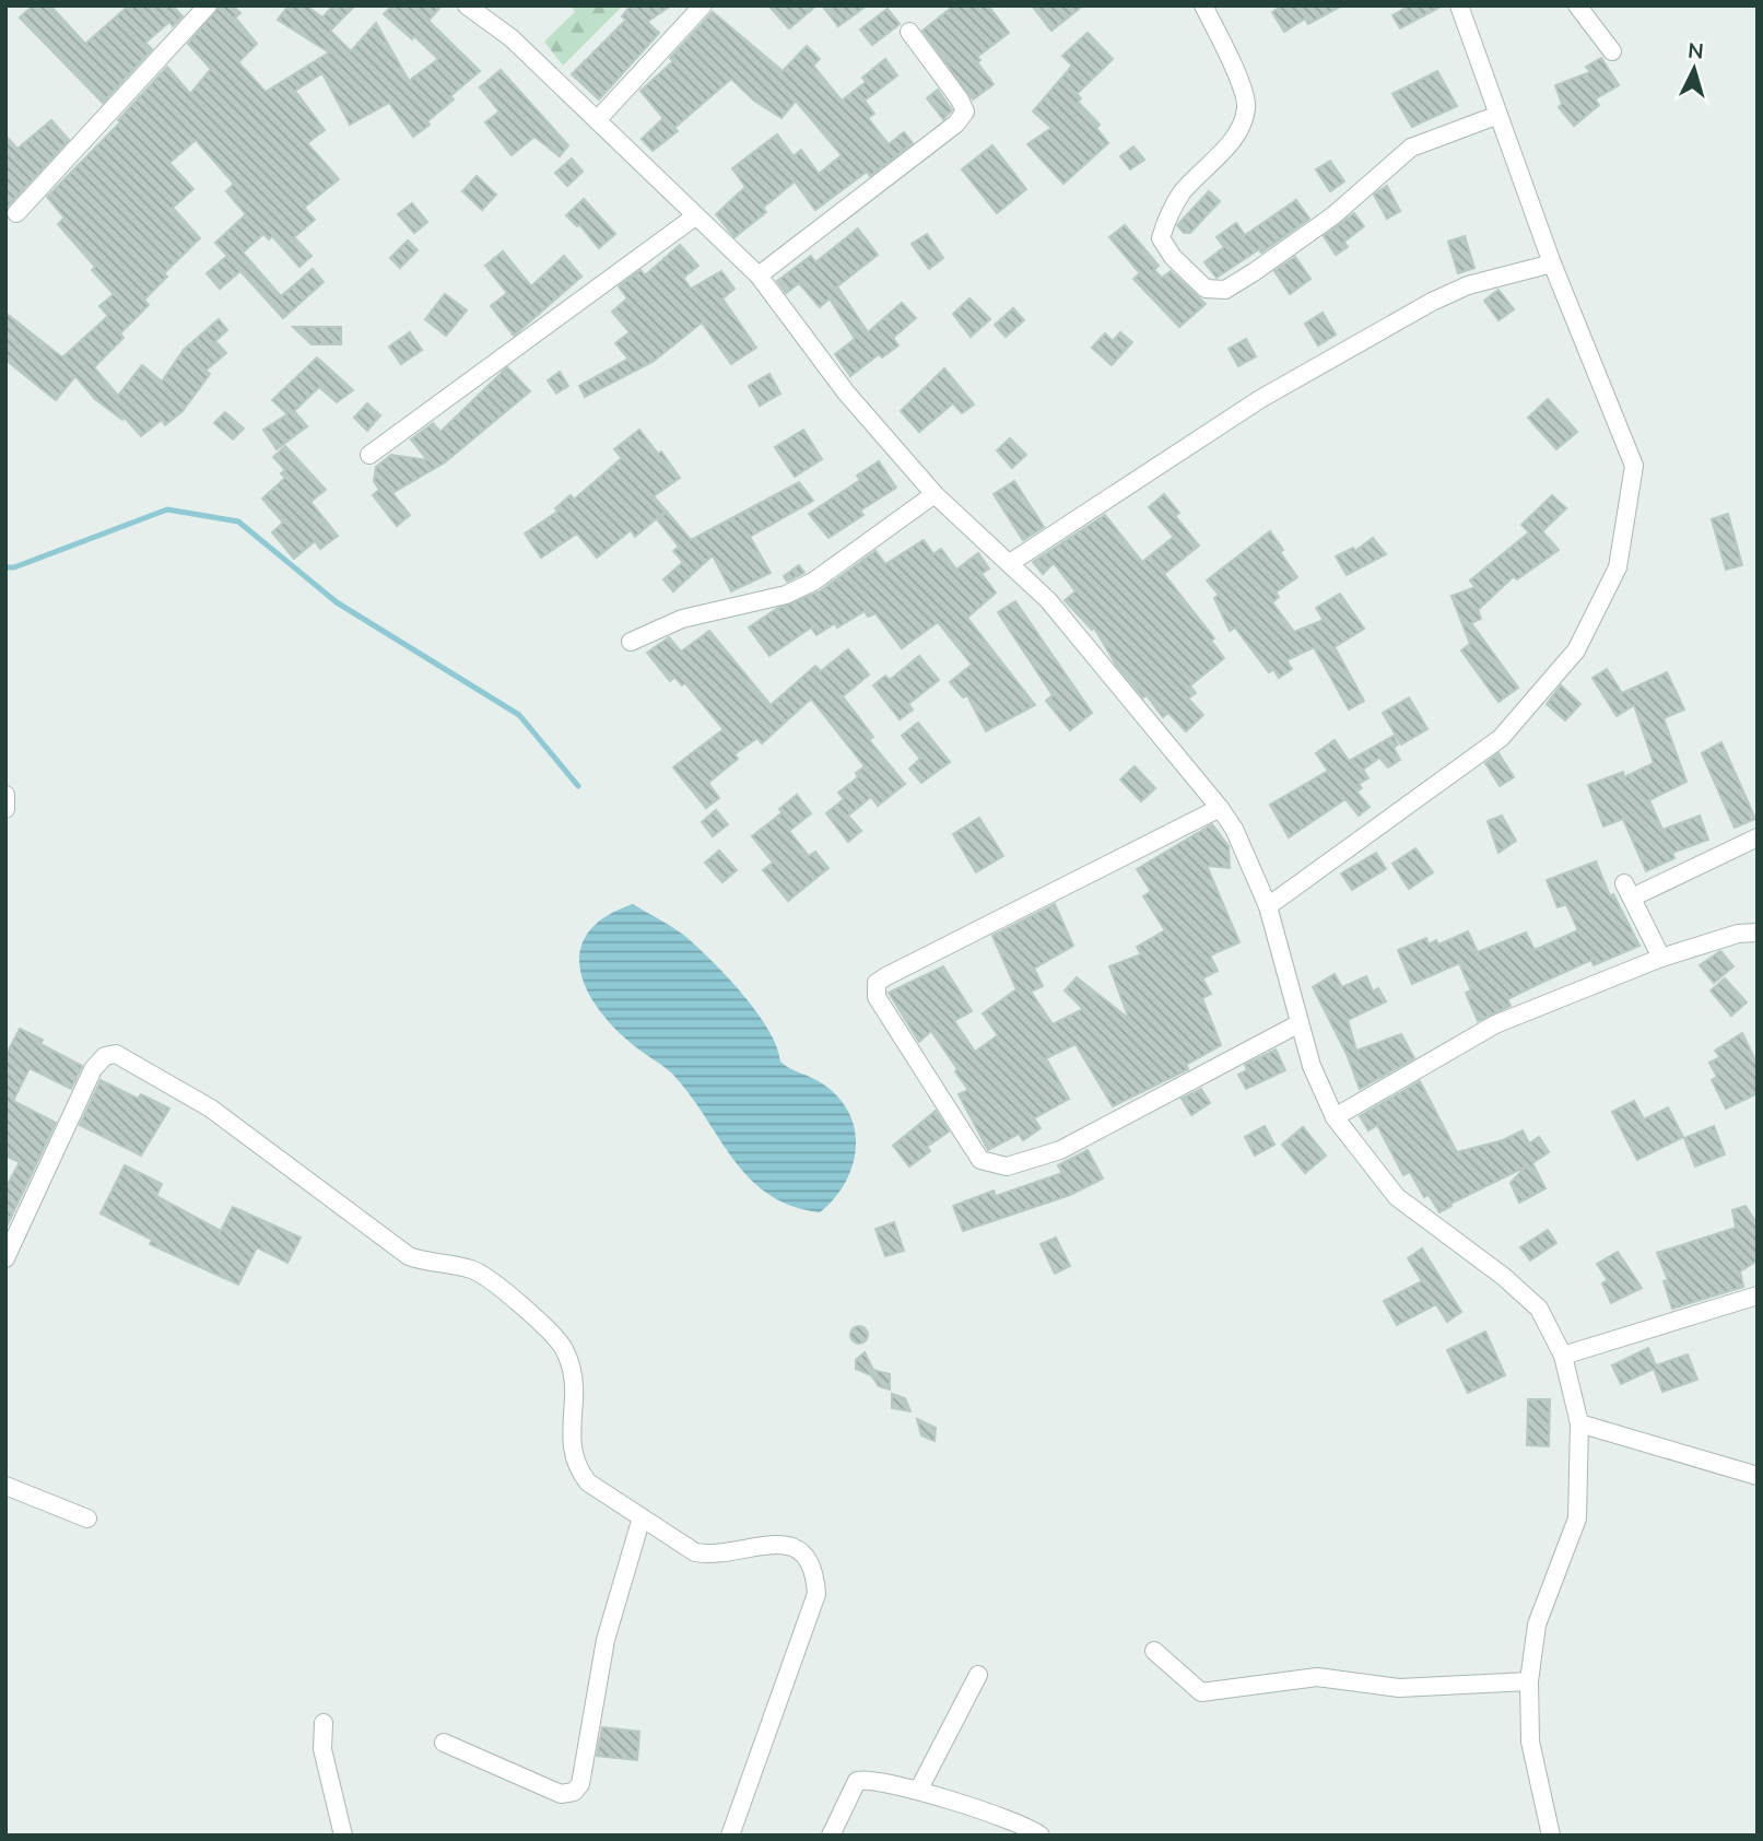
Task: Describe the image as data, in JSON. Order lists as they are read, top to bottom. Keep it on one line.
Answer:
{"north":"top"}
